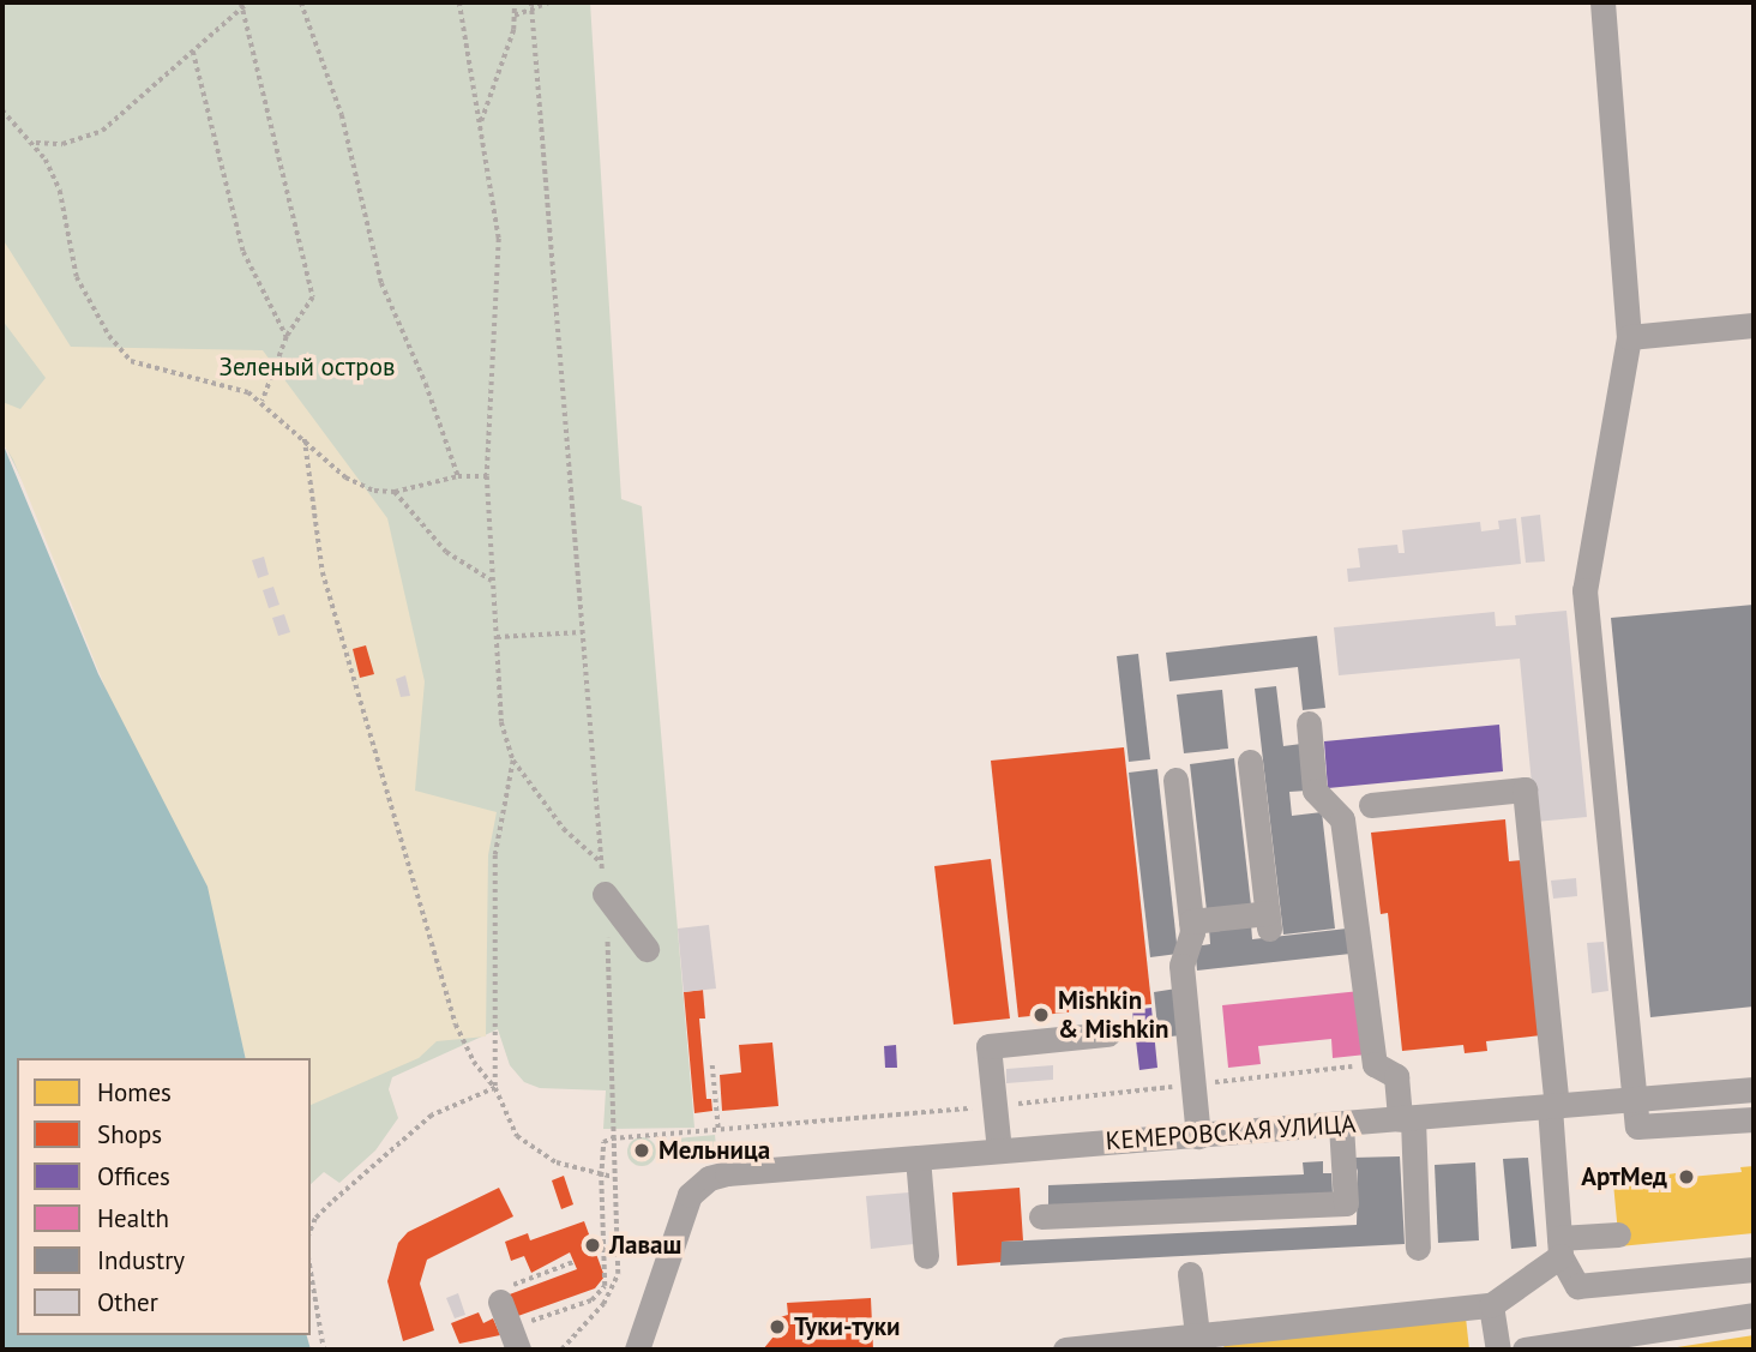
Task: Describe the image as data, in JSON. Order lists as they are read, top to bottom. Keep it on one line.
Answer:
{"streets":{"street":["КЕМЕРОВСКАЯ УЛИЦА"]},"parks":["Зеленый остров"],"places":["Mishkin & Mishkin","Мельница","АртМед","Лаваш","Туки-туки"],"legend":["Homes","Shops","Offices","Health","Industry","Other"]}
